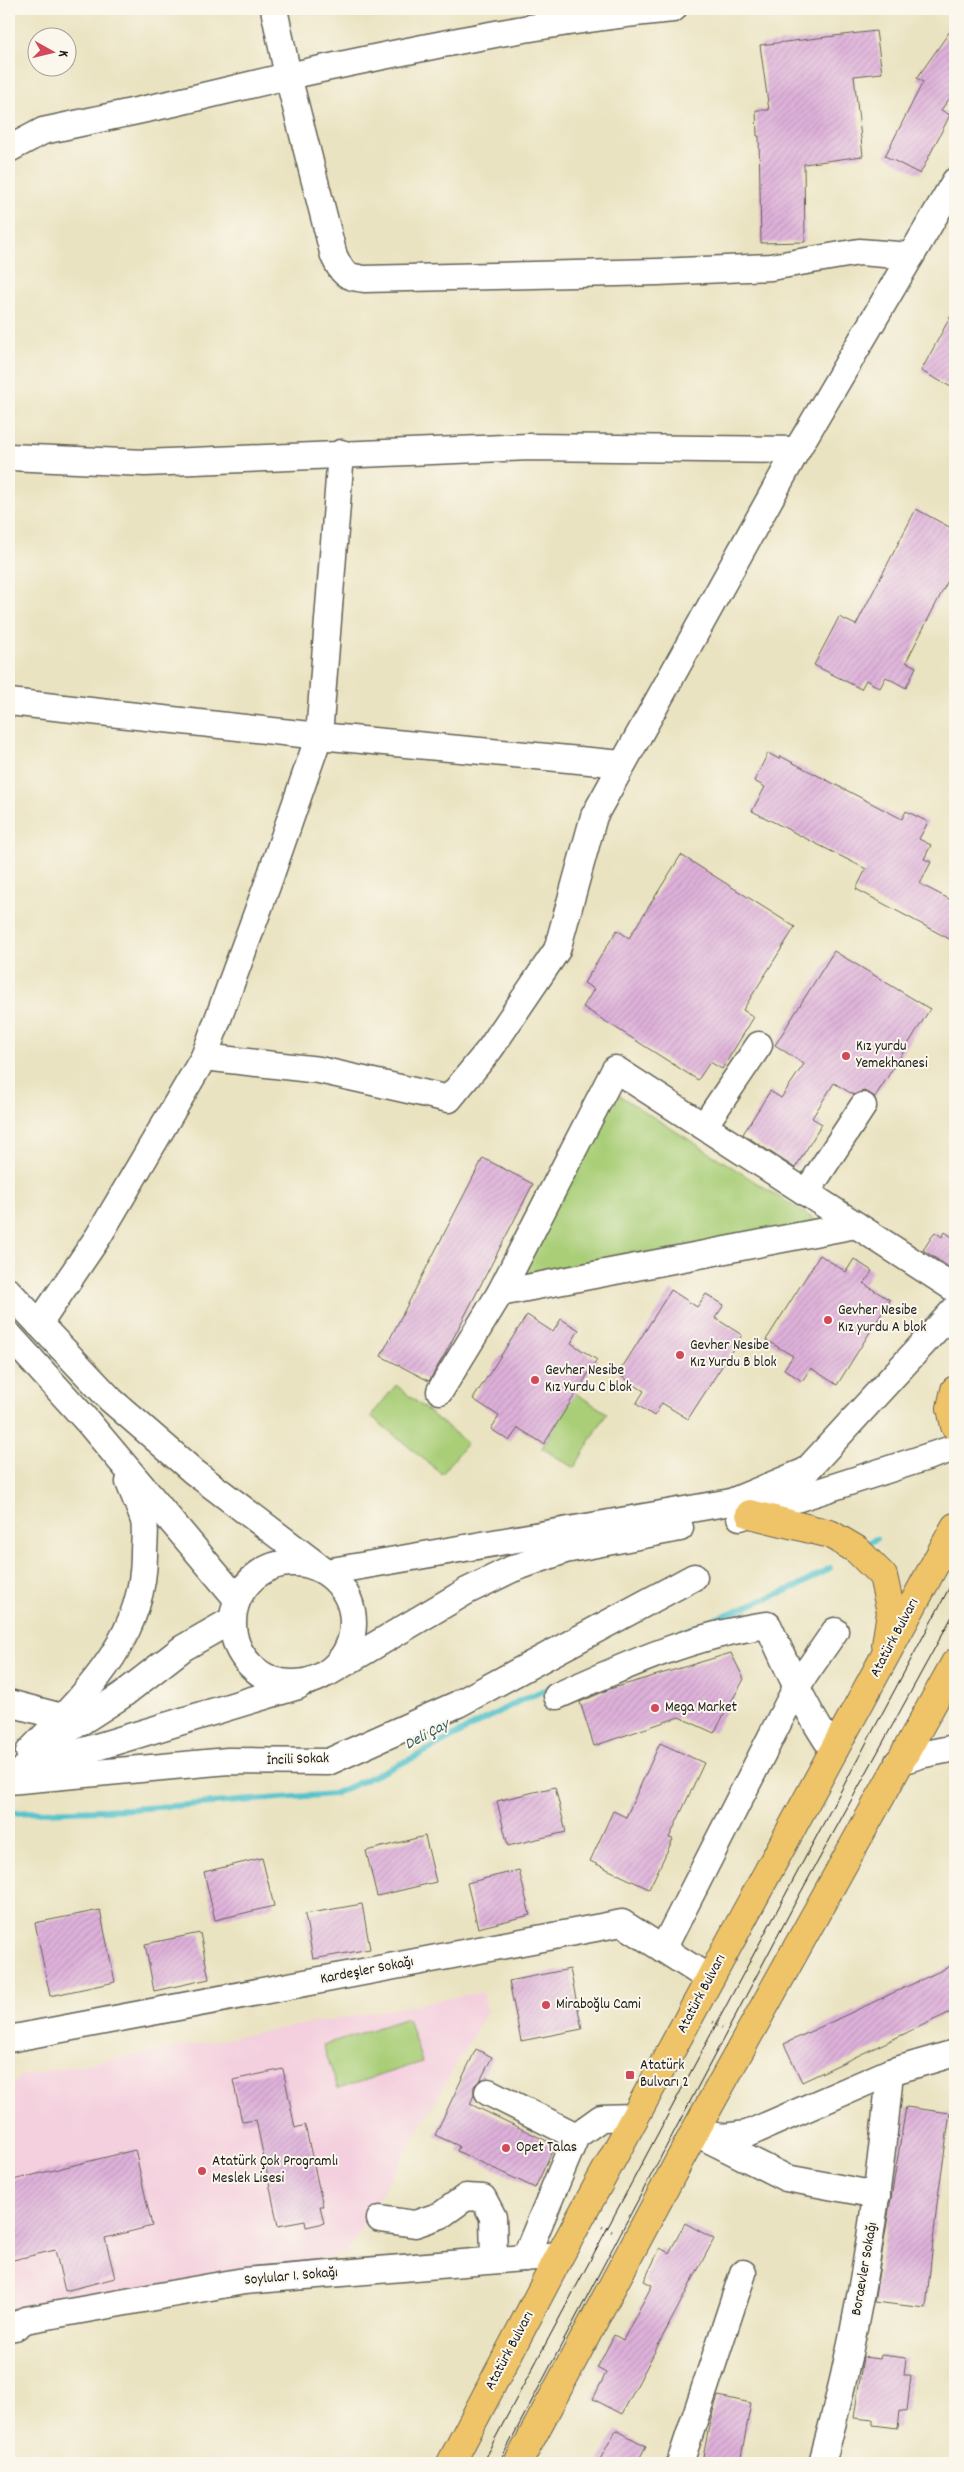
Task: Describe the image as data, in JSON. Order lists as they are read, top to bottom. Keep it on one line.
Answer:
{"streets":{"main road":["Atatürk Bulvarı"],"street":["İncili Sokak","Kardeşler Sokağı","Boraevler Sokağı","Soylular 1. Sokağı"]},"crossings":[["Atatürk Bulvarı","Kardeşler Sokağı"],["Atatürk Bulvarı","Soylular 1. Sokağı"]],"water":["Deli Çay"],"places":{"other":["Kız yurdu Yemekhanesi","Gevher Nesibe Kız yurdu A blok","Gevher Nesibe Kız Yurdu B blok","Gevher Nesibe Kız Yurdu C blok","Mega Market","Miraboğlu Cami","Opet Talas","Atatürk Çok Programlı Meslek Lisesi"],"transit":["Atatürk Bulvarı 2"]},"north":"right"}
